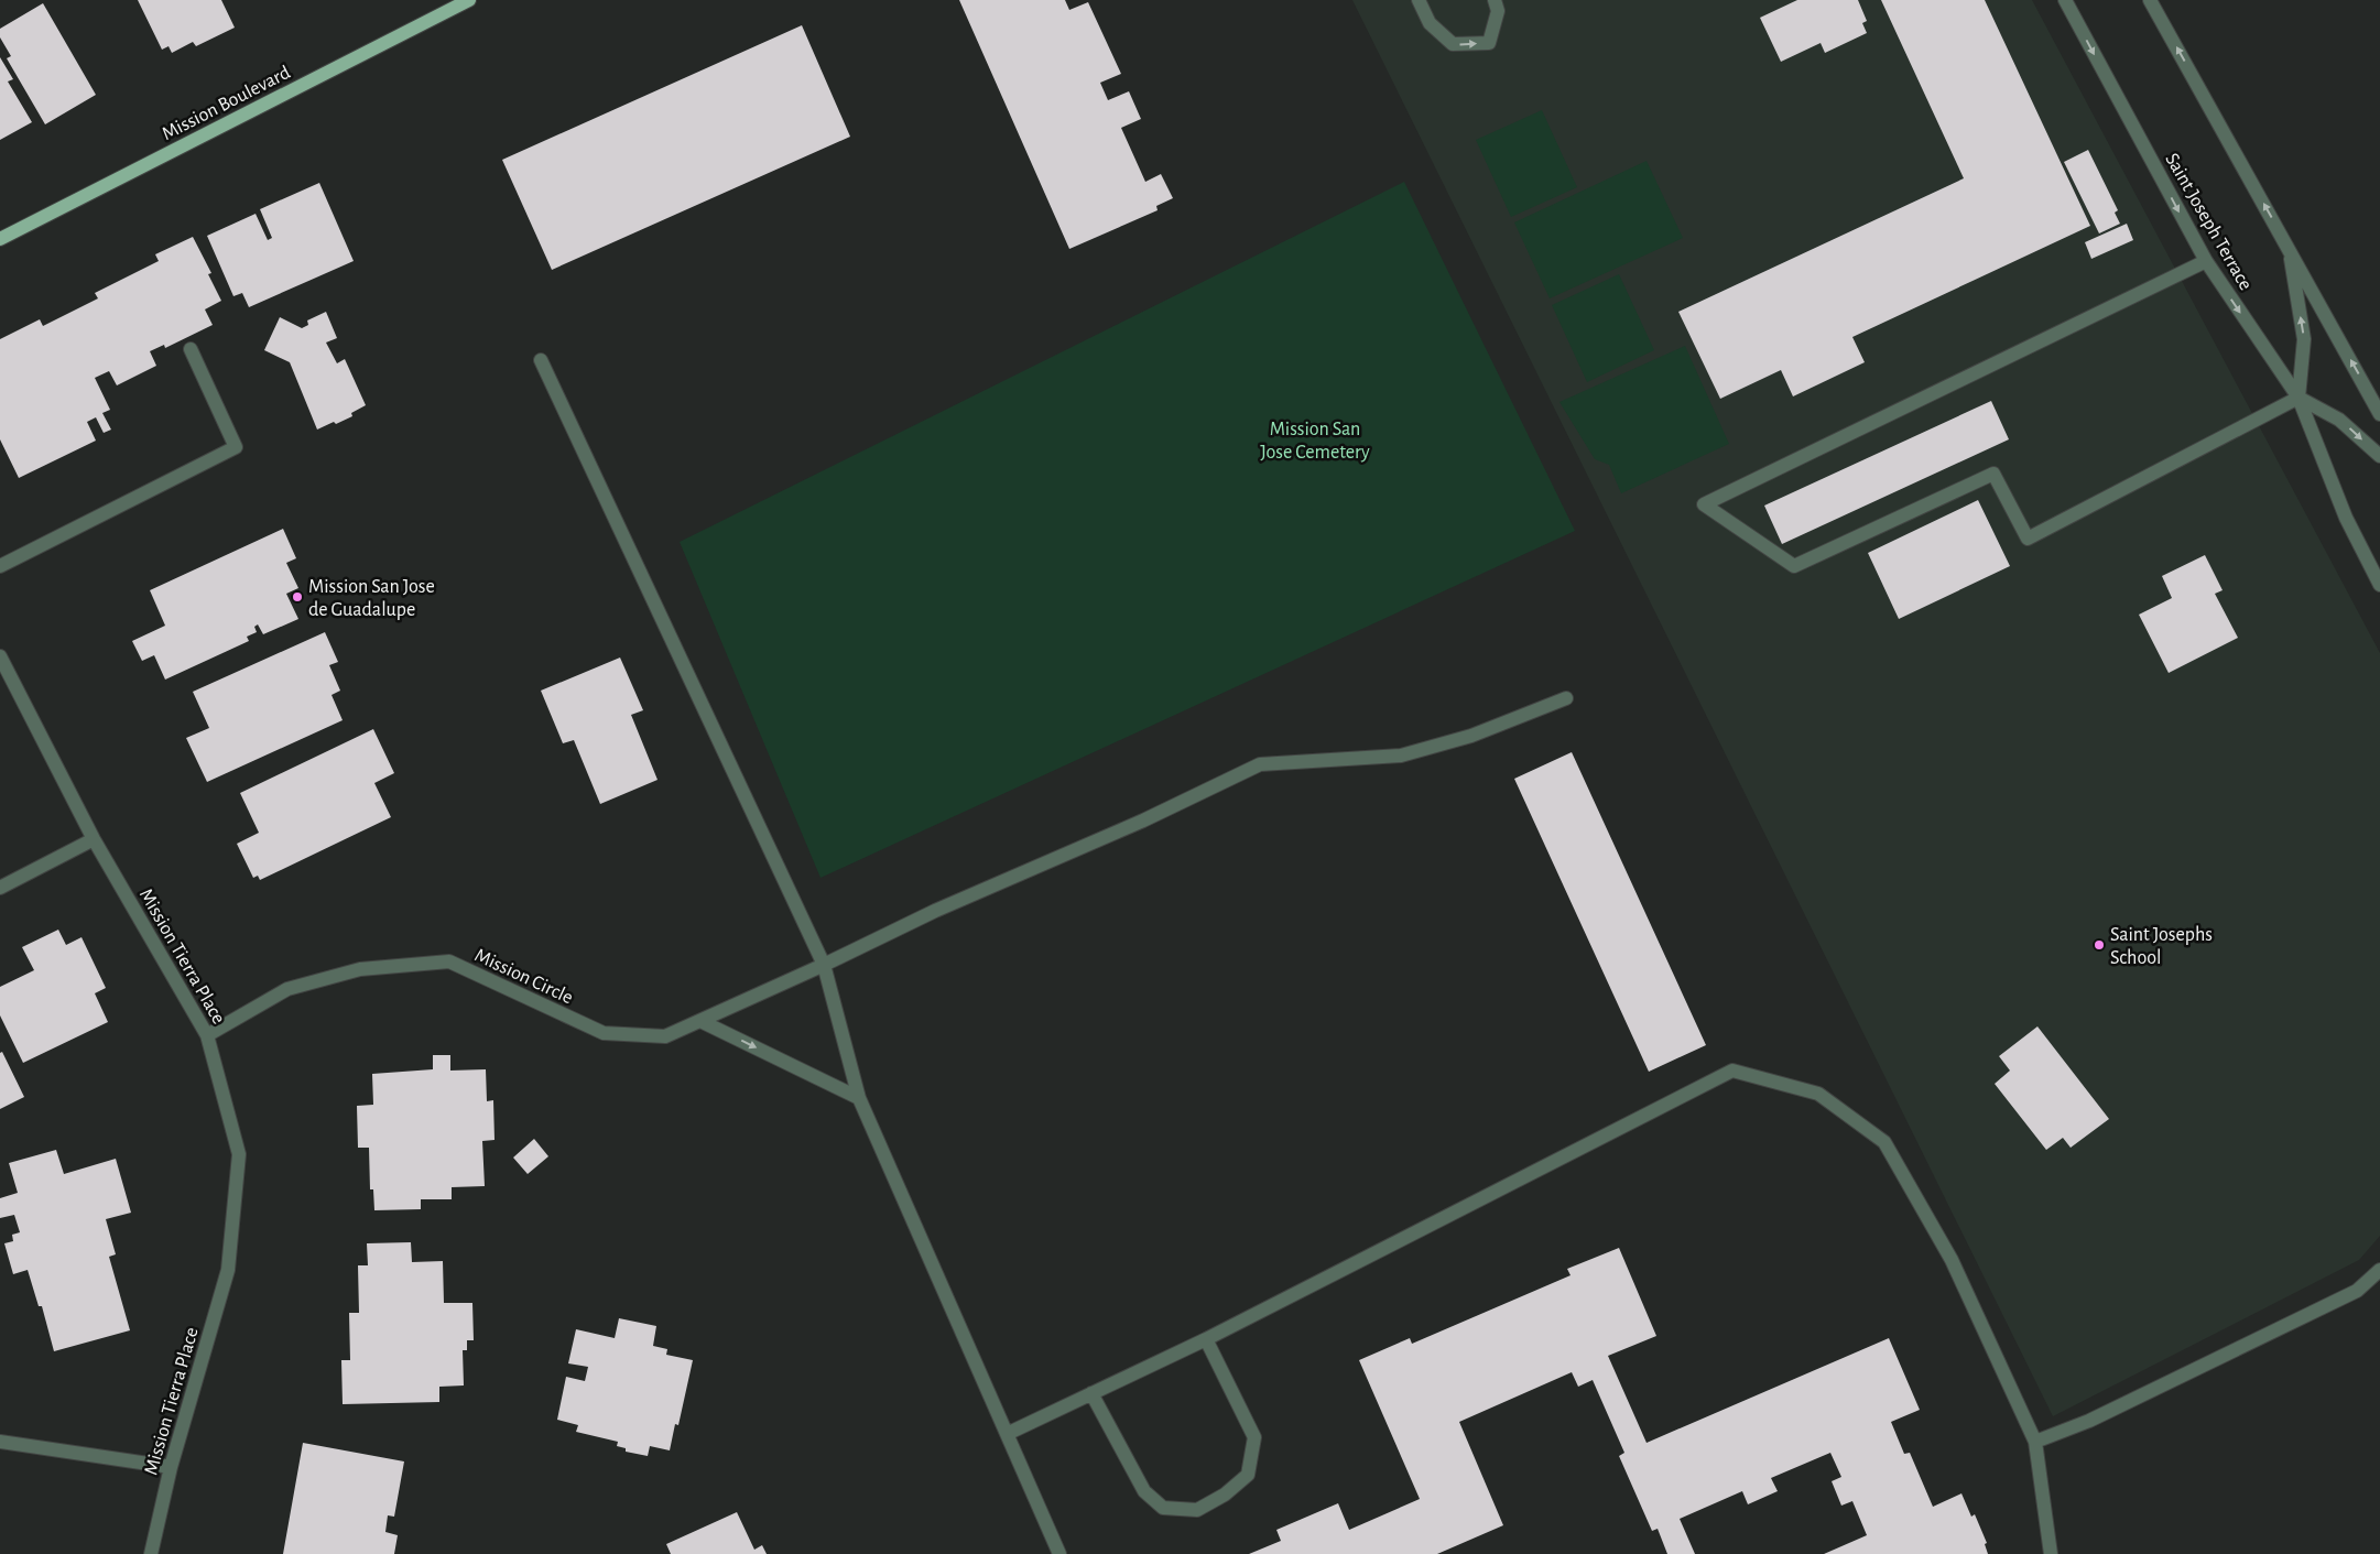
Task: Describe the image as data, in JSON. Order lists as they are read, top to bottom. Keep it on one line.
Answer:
{"streets":{"main road":["Mission Boulevard"],"street":["Saint Joseph Terrace","Mission Tierra Place","Mission Circle"]},"crossings":[["Mission Tierra Place","Mission Circle"]],"parks":["Mission San Jose Cemetery"],"places":["Mission San Jose de Guadalupe","Saint Josephs School"]}
